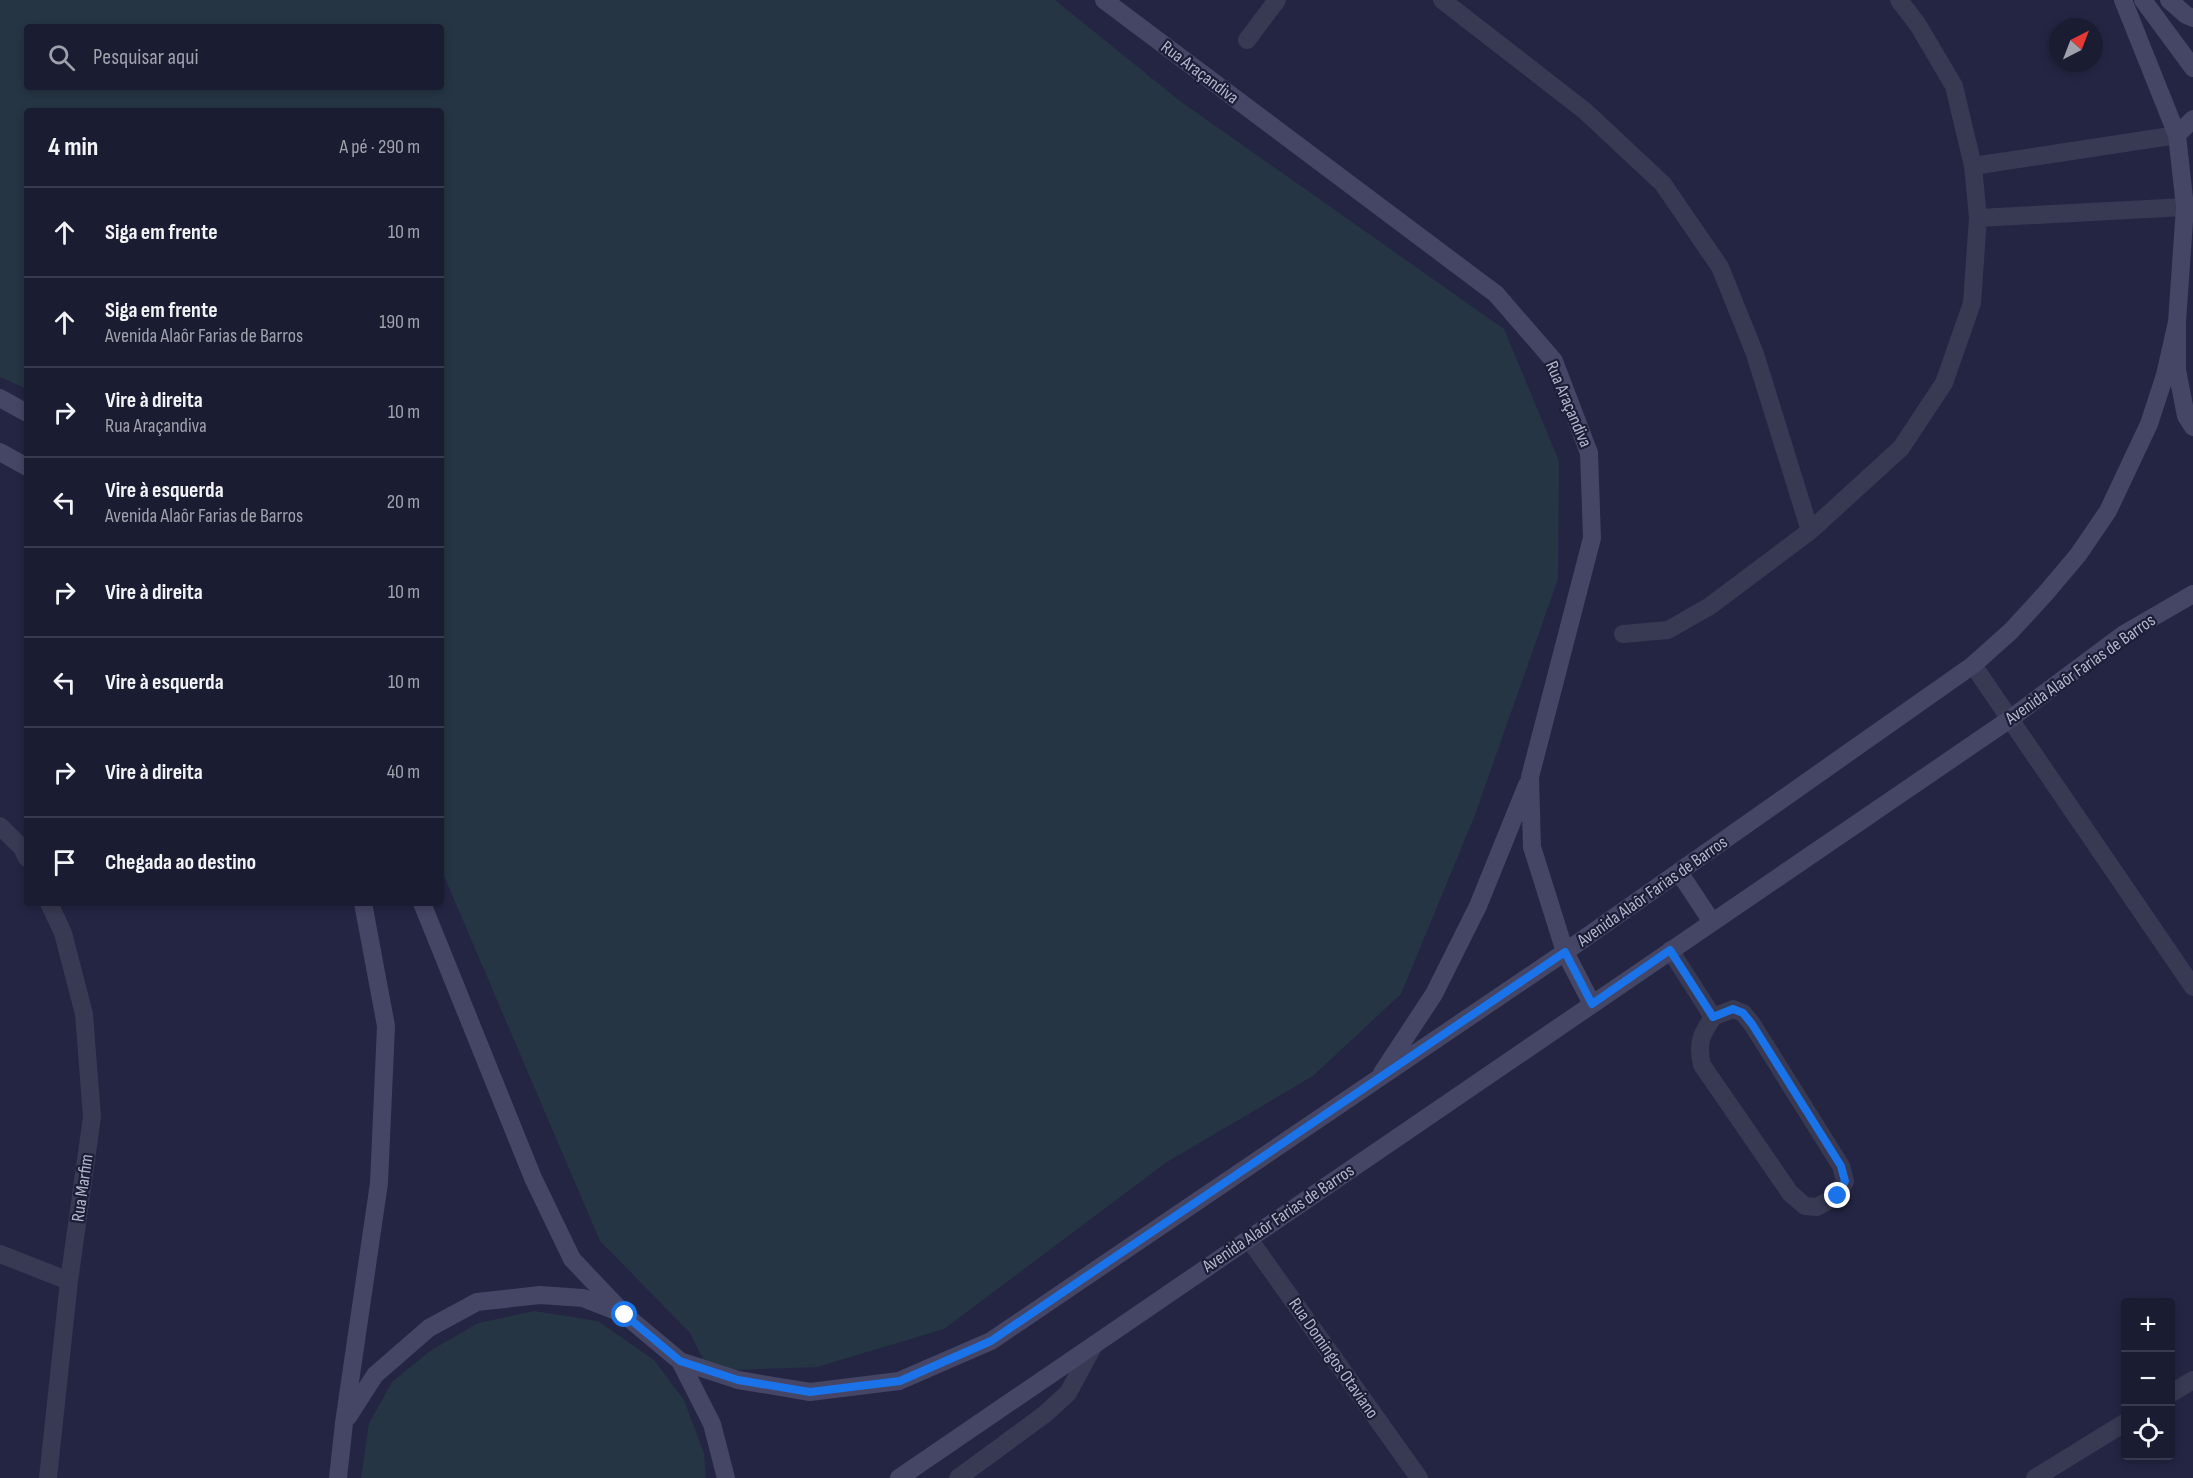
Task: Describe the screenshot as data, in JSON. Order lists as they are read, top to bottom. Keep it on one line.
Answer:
{"streets":{"street":["Rua Araçandiva","Avenida Alaôr Farias de Barros","Rua Marfim","Rua Domingos Otaviano"]},"crossings":[["Rua Araçandiva","Avenida Alaôr Farias de Barros"],["Avenida Alaôr Farias de Barros","Rua Domingos Otaviano"]],"north":"top right","page":{"search":"Pesquisar aqui","heading":["4 min","A pé · 290 m"],"list":[["Siga em frente","10 m"],["Siga em frente","Avenida Alaôr Farias de Barros","190 m"],["Vire à direita","Rua Araçandiva","10 m"],["Vire à esquerda","Avenida Alaôr Farias de Barros","20 m"],["Vire à direita","10 m"],["Vire à esquerda","10 m"],["Vire à direita","40 m"],"Chegada ao destino"],"map_buttons":["+","−"]}}
